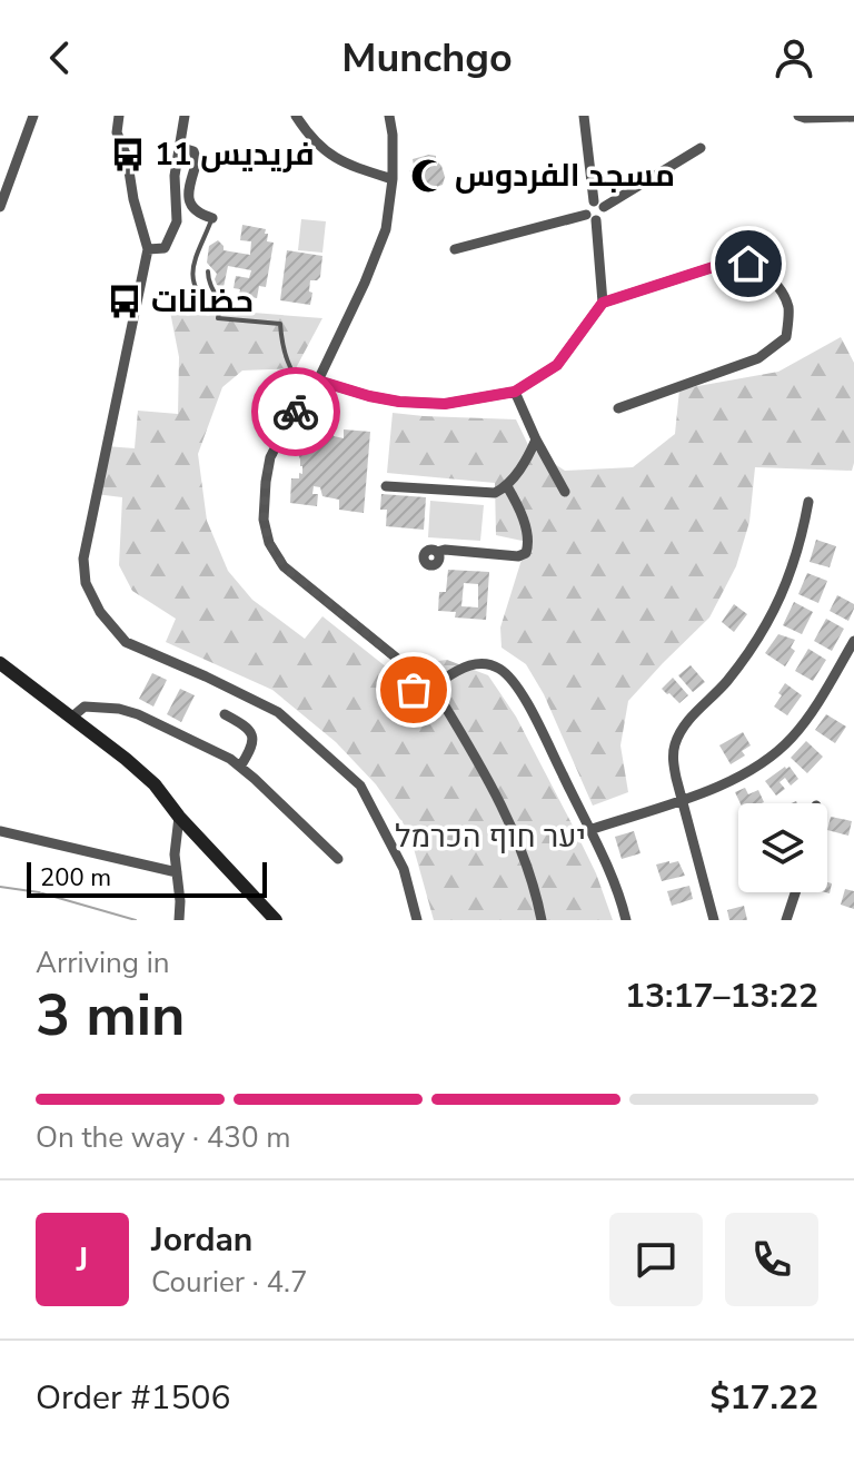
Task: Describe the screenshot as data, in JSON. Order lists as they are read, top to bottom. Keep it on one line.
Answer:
{"parks":["יער חוף הכרמל"],"places":{"bus stop":["فريديس 11","حضانات"],"mosque":["مسجد الفردوس"]},"scale_bar":"200 m","page":{"header":"Munchgo","scale":"200 m","heading":["3 min","Arriving in","13:17–13:22"],"panel":["Jordan","Courier · 4.7","Order #1506","$17.22"],"bar":"On the way · 430 m","round":"J"}}
